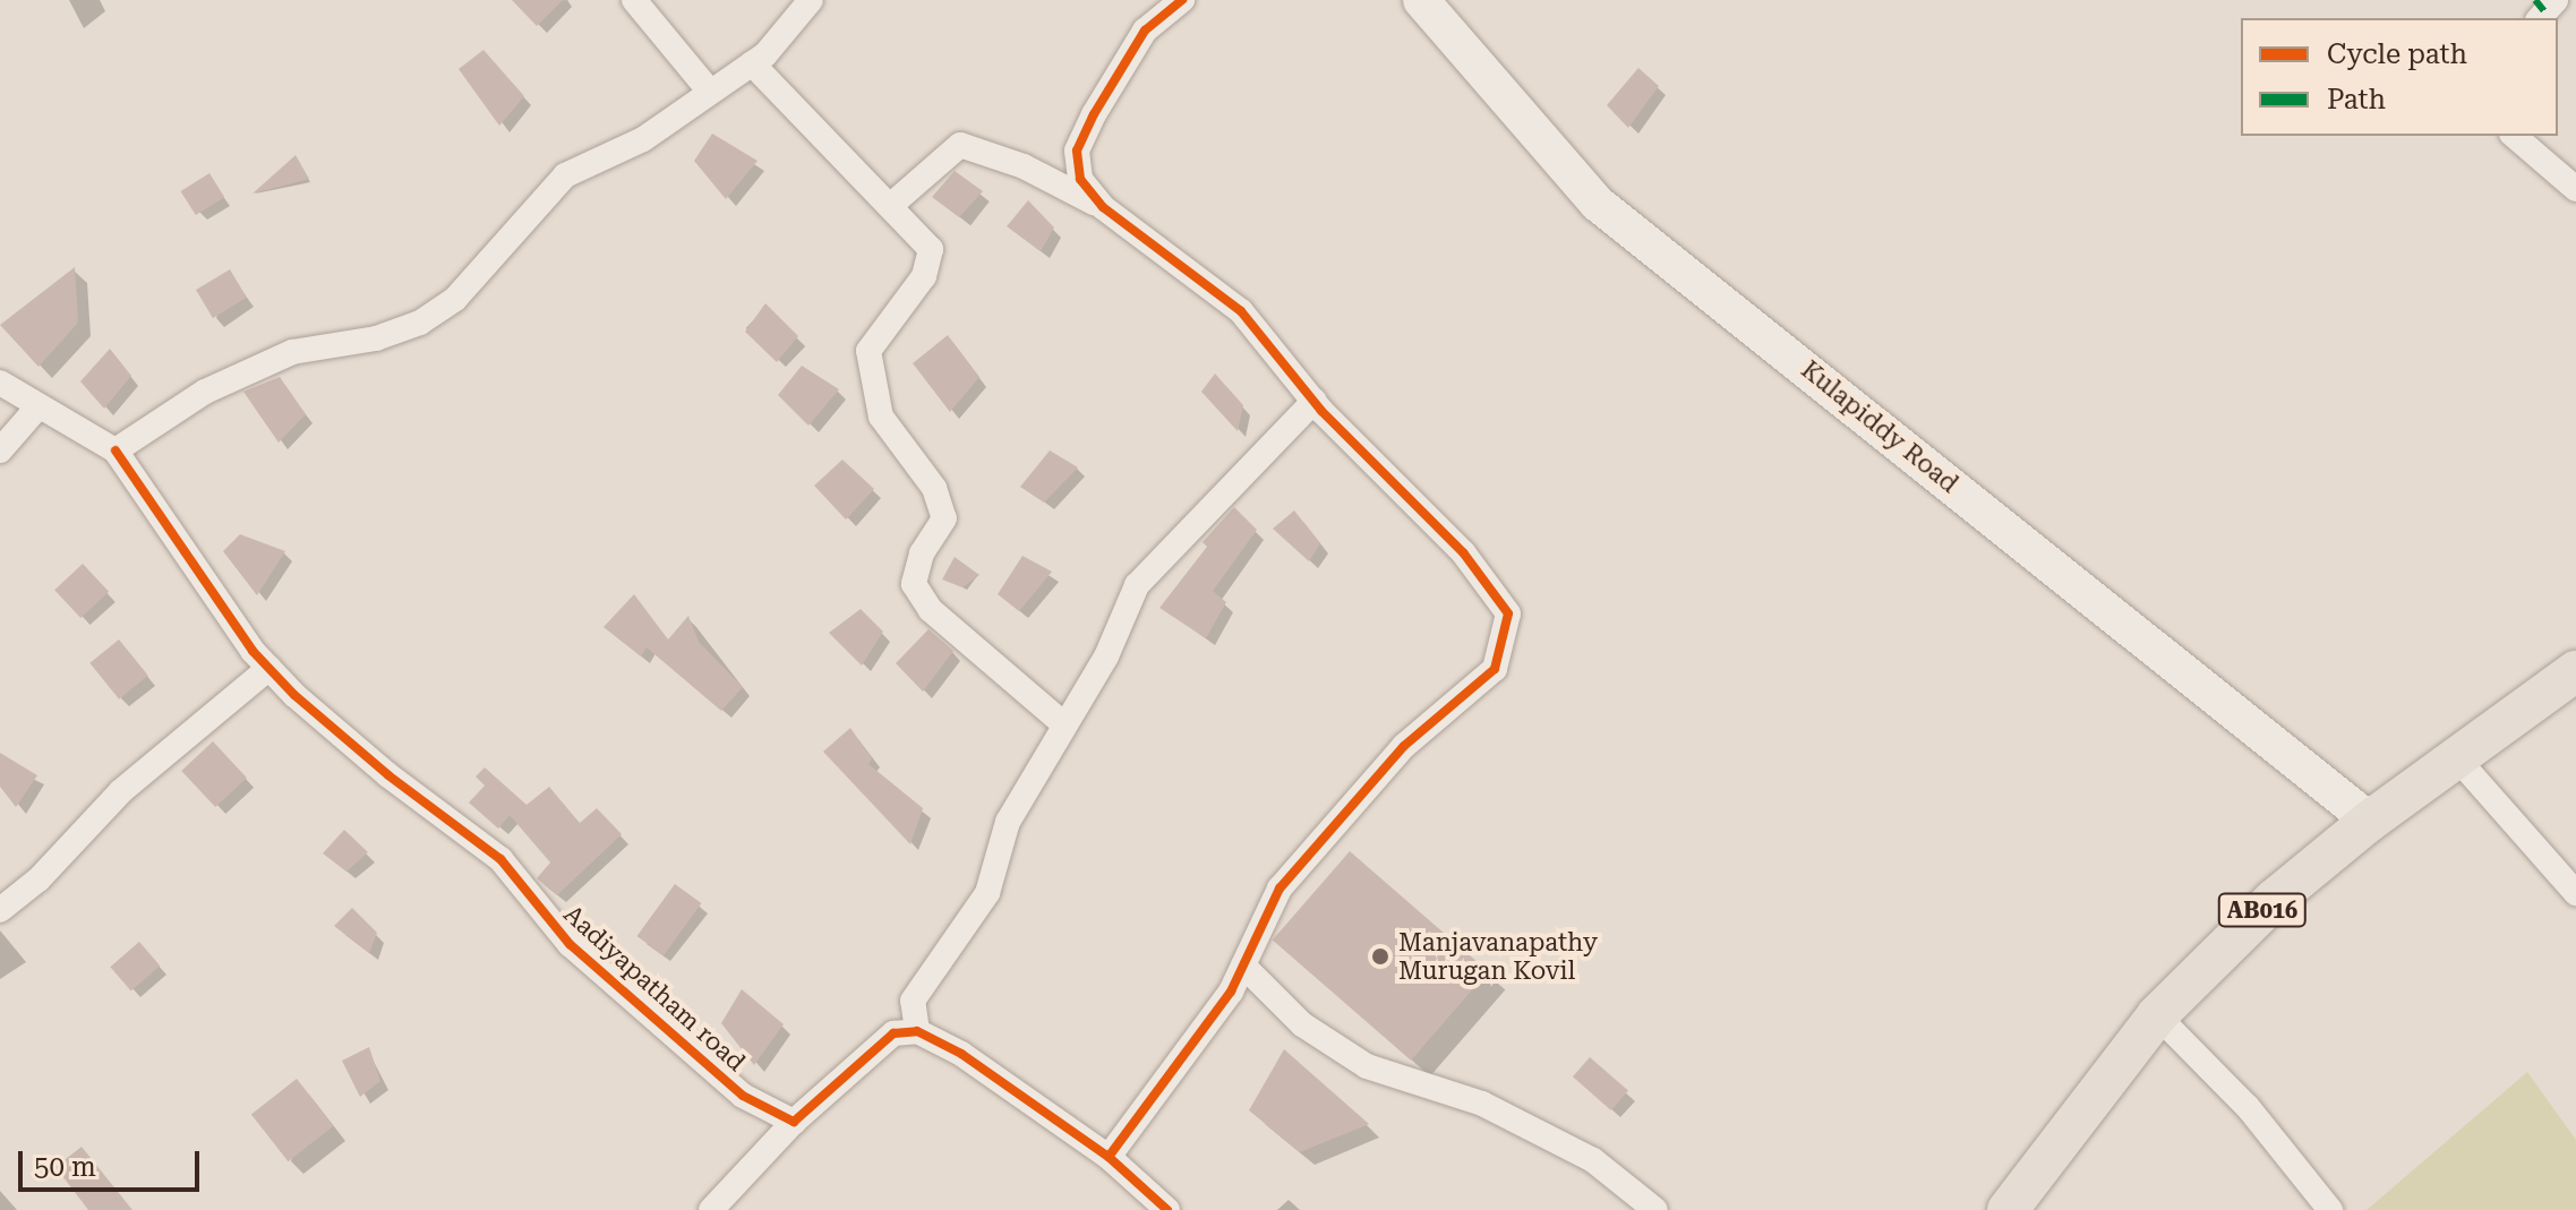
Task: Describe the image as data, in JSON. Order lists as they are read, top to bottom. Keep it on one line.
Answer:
{"streets":{"main road":["Kulapiddy Road","AB016"],"street":["Aadiyapatham road"]},"crossings":[["Kulapiddy Road","AB016"]],"places":["Manjavanapathy Murugan Kovil"],"legend":["Cycle path","Path"],"scale_bar":"50 m"}
